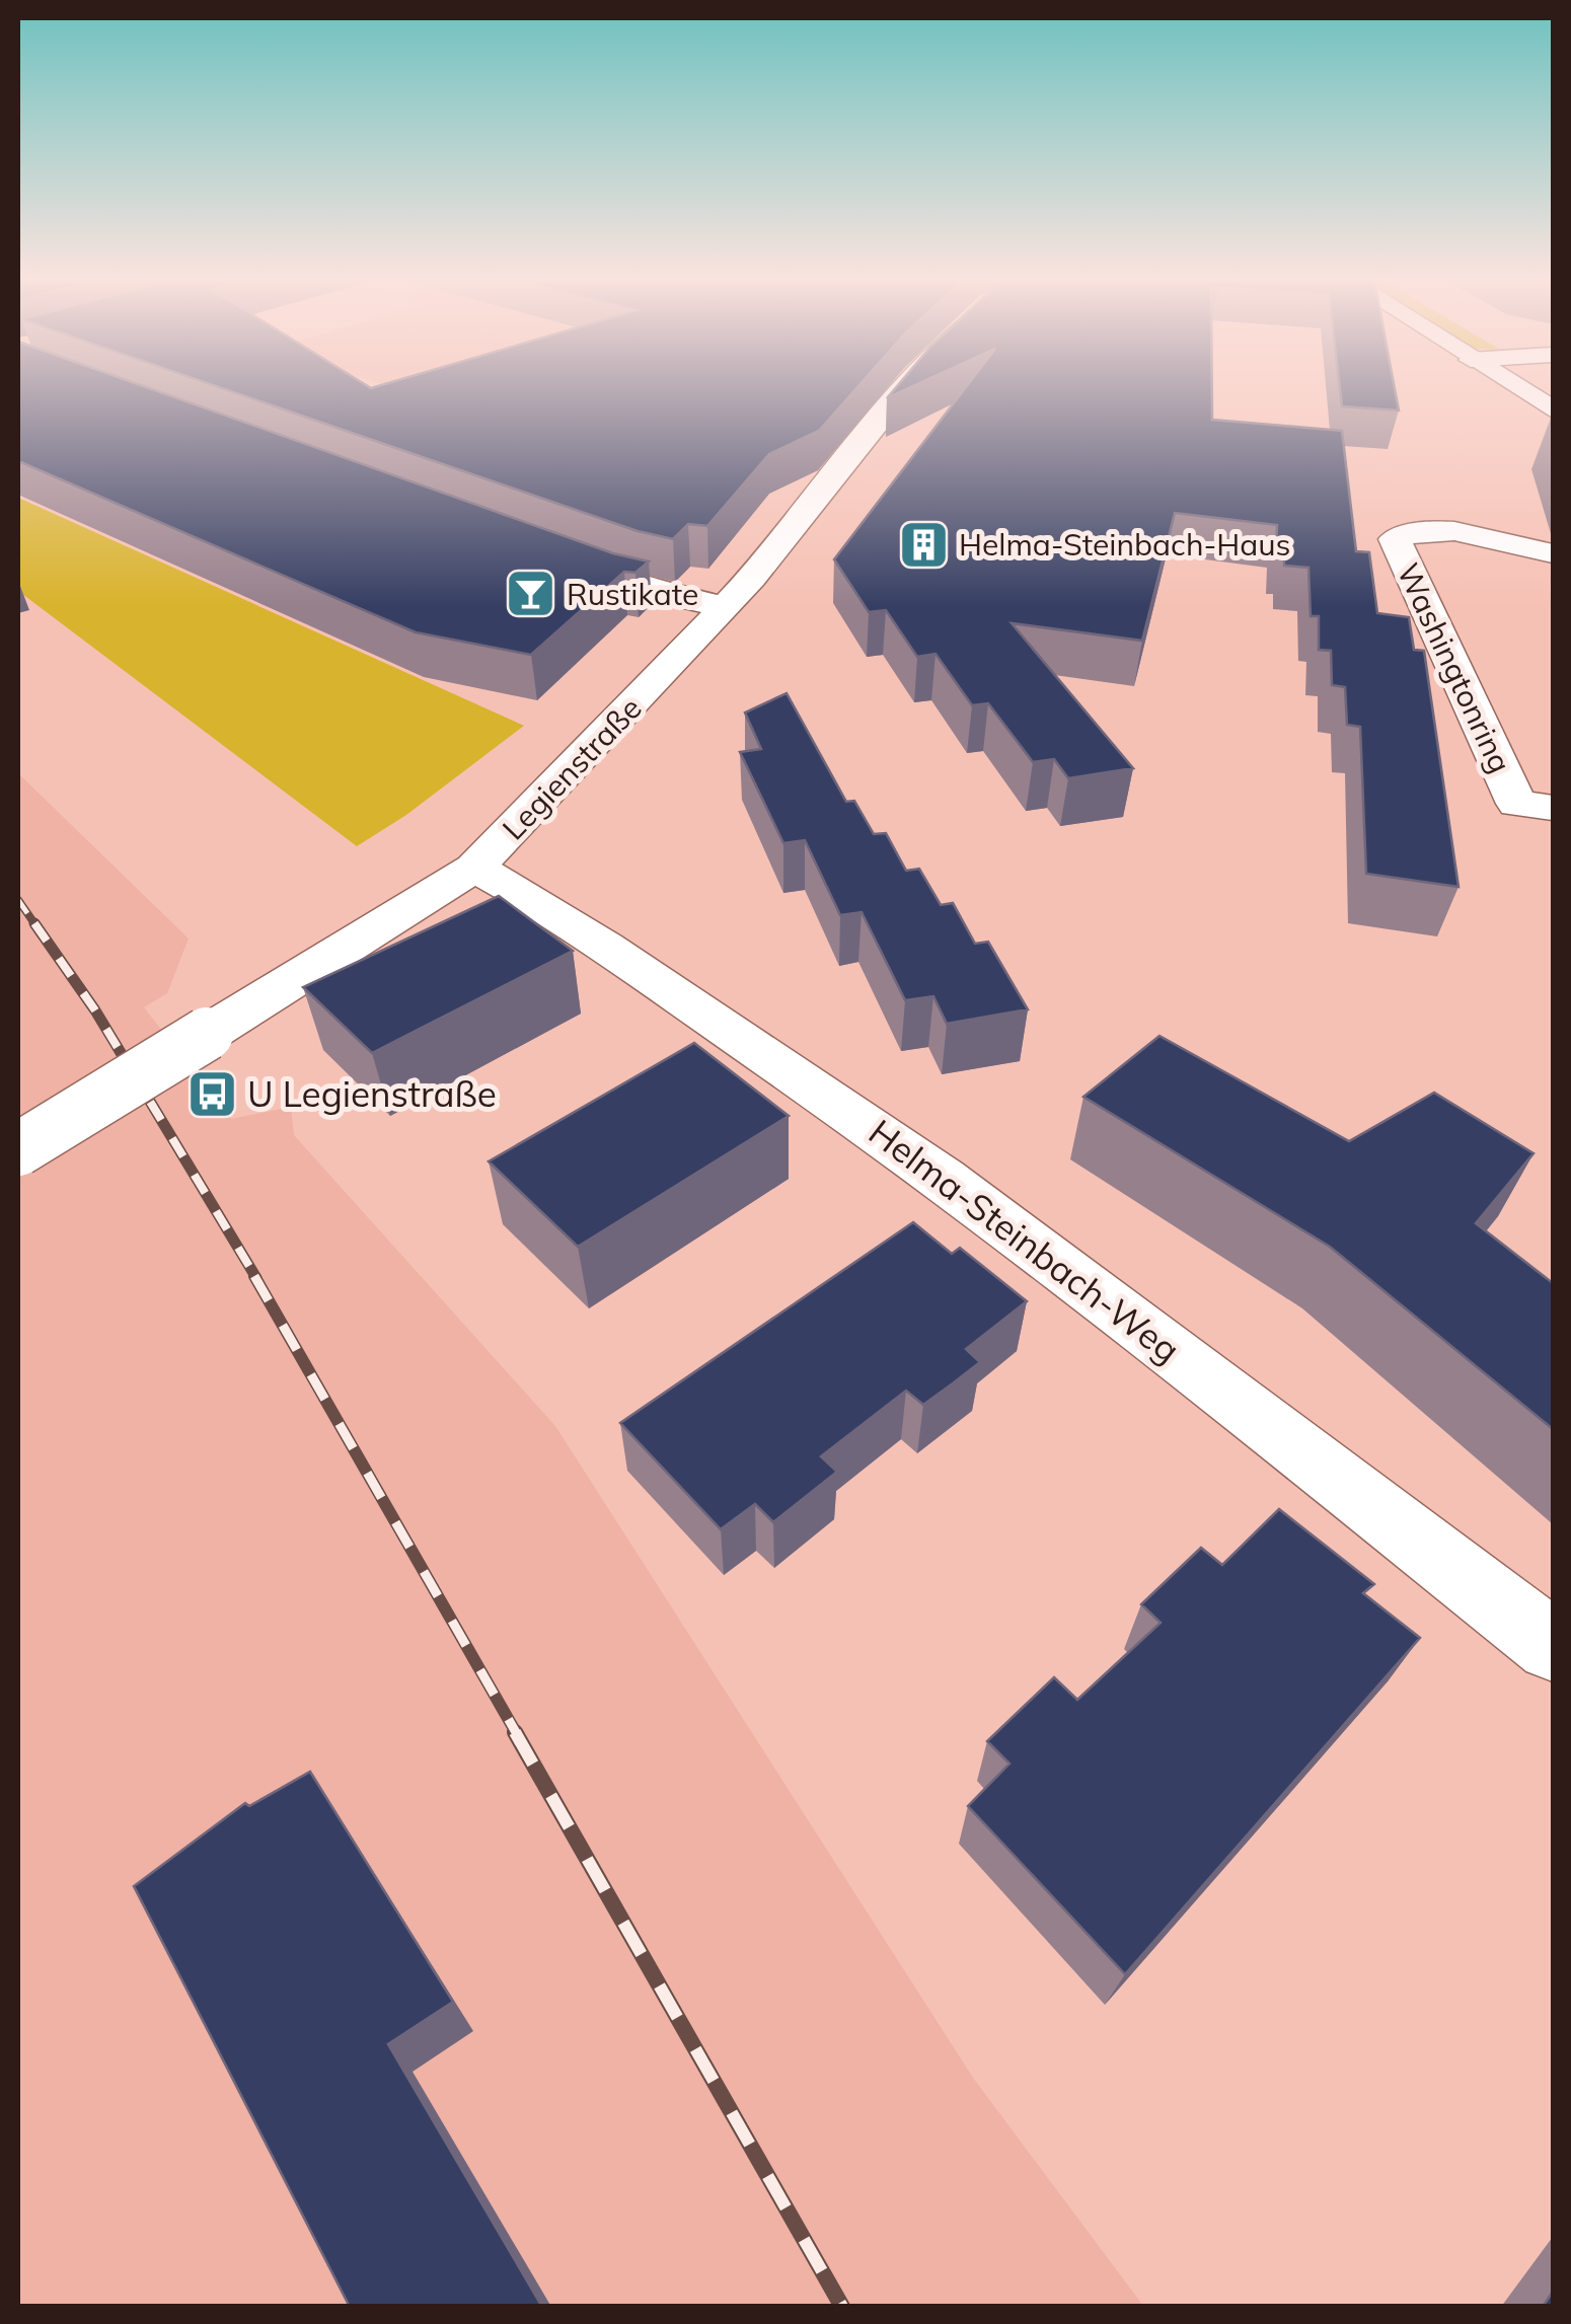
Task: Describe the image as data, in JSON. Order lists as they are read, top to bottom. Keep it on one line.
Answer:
{"streets":{"street":["Washingtonring","Legienstraße","Helma-Steinbach-Weg"]},"crossings":[["Legienstraße","Helma-Steinbach-Weg"]],"places":{"building":["Helma-Steinbach-Haus"],"bar":["Rustikate"],"bus stop":["U Legienstraße"]}}
